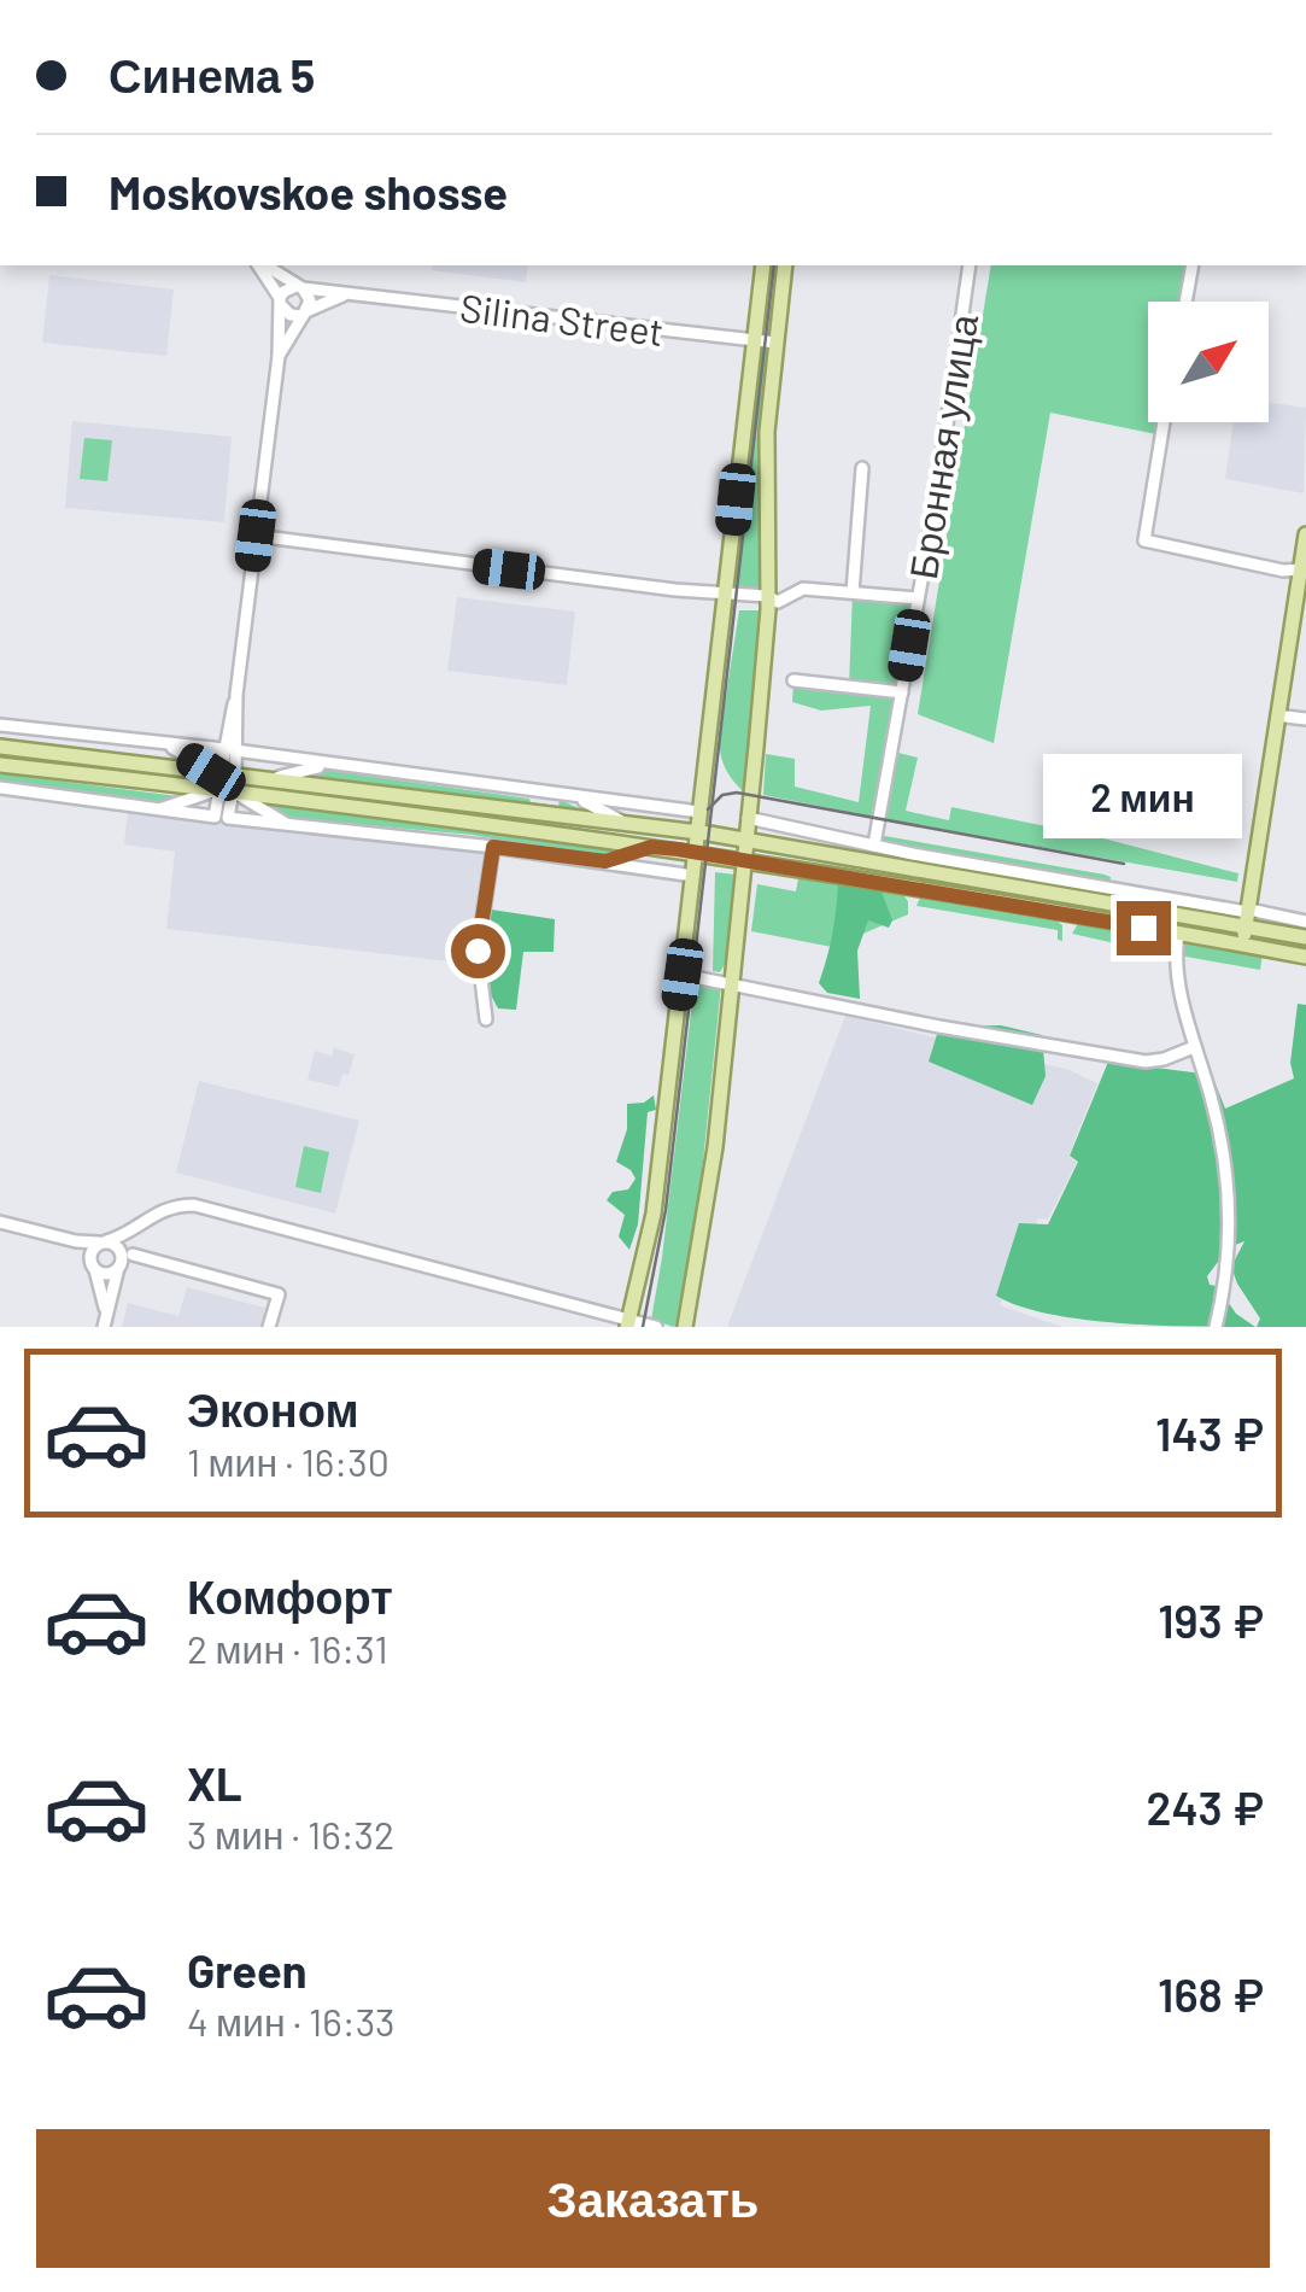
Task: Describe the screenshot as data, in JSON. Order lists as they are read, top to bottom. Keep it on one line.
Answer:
{"streets":{"street":["Silina Street","Бронная улица"]},"north":"top right","page":{"banner":["Синема 5","Moskovskoe shosse"],"bubble":"2 мин","list":[{"name":"Эконом","note":"1 мин · 16:30","value":"143 ₽"},{"name":"Комфорт","note":"2 мин · 16:31","value":"193 ₽"},{"name":"XL","note":"3 мин · 16:32","value":"243 ₽"},{"name":"Green","note":"4 мин · 16:33","value":"168 ₽"}],"buttons":"Заказать"}}
